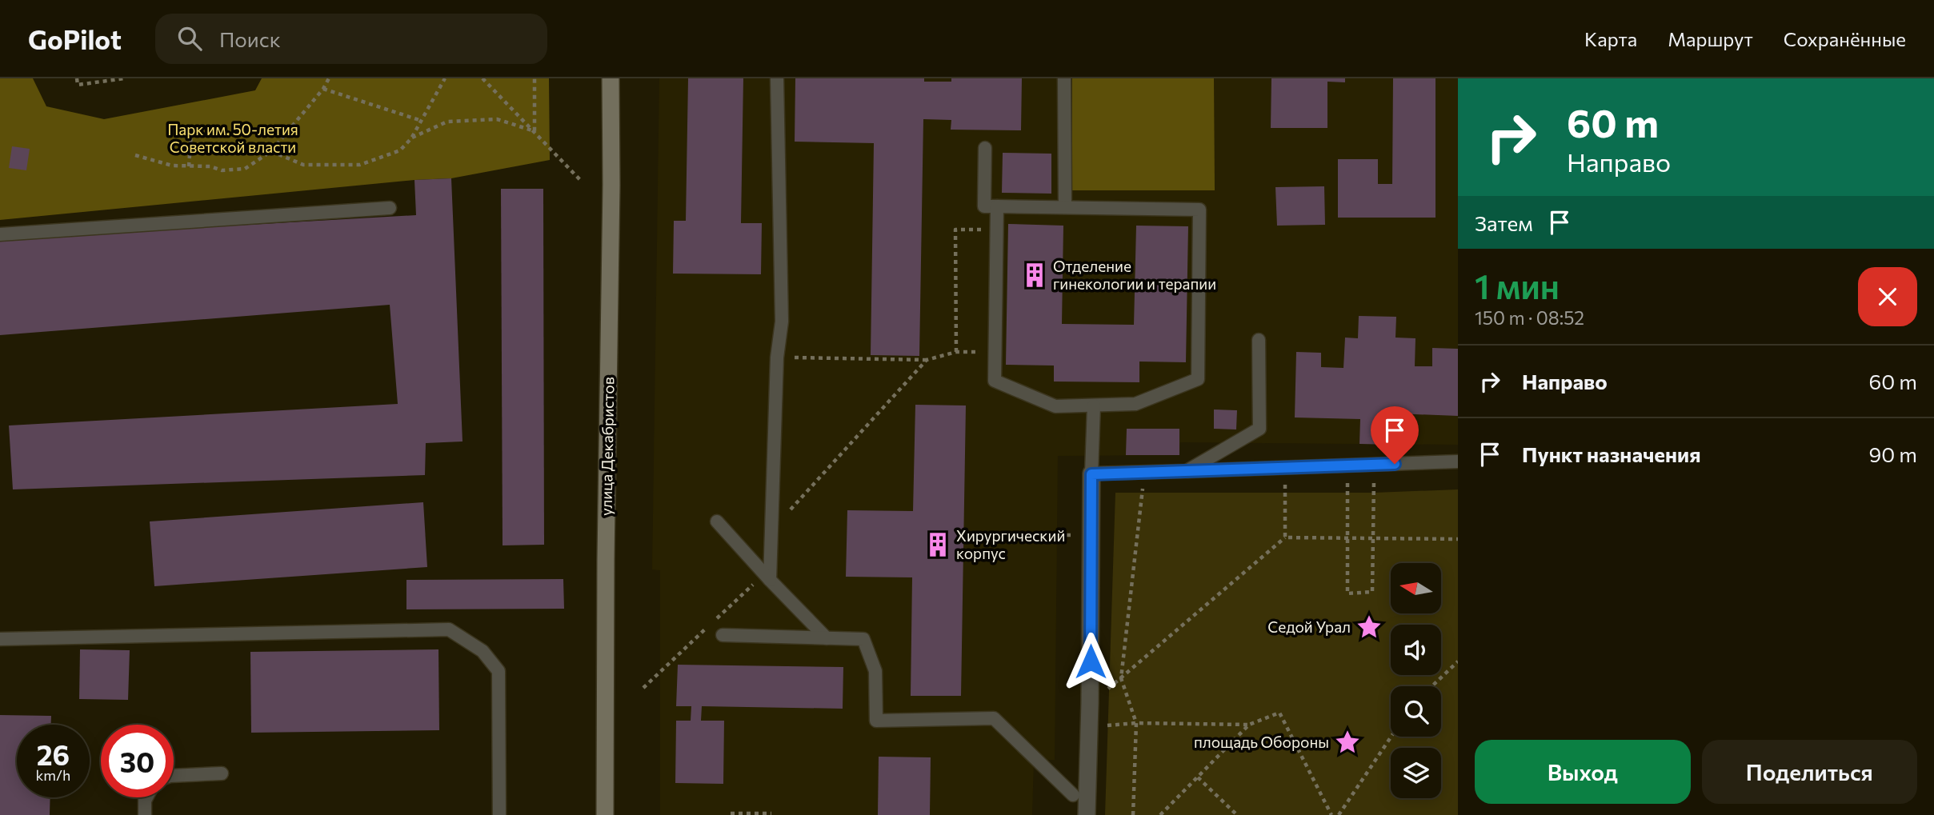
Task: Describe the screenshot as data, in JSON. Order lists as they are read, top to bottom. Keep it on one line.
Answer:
{"streets":{"main road":["улица Декабристов"]},"parks":["Парк им. 50-летия Советской власти"],"places":{"building":["Отделение гинекологии и терапии","Хирургический корпус"],"place":["Седой Урал","площадь Обороны"]},"north":"left","page":{"header":"GoPilot","search":"Поиск","nav":["Карта","Маршрут","Сохранённые"],"turn":["60 m","Направо"],"then":"Затем","heading":["1 мин","150 m · 08:52"],"list":[{"name":"Направо","value":"60 m"},{"name":"Пункт назначения","value":"90 m"}],"speed":"26 km/h","limit":"30","buttons":["Выход","Поделиться"]}}
